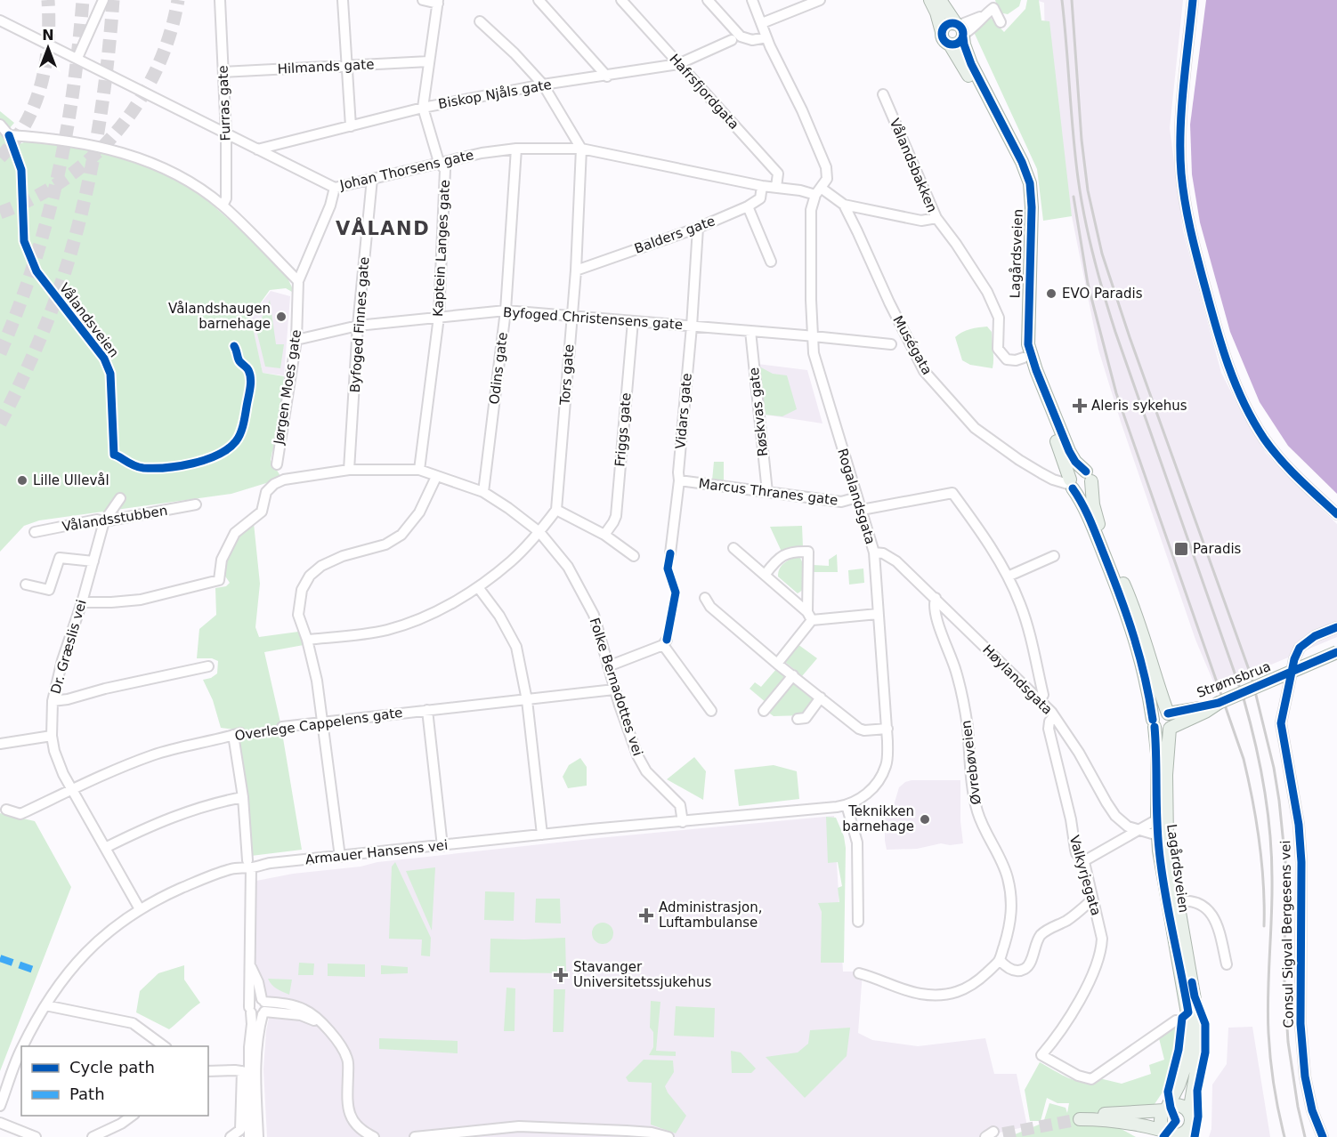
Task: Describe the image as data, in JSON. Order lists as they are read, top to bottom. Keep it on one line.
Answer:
{"streets":{"main road":["Lagårdsveien","Strømsbrua"],"street":["Hilmands gate","Hafrsfjordgata","Biskop Njåls gate","Furras gate","Vålandsbakken","Johan Thorsens gate","Balders gate","Kaptein Langes gate","Byfoged Christensens gate","Byfoged Finnes gate","Muségata","Odins gate","Tors gate","Jørgen Moes gate","Vidars gate","Røskvas gate","Friggs gate","Marcus Thranes gate","Rogalandsgata","Vålandsstubben","Dr. Græslis vei","Høylandsgata","Folke Bernadottes vei","Overlege Cappelens gate","Øvrebøveien","Armauer Hansens vei","Valkyrjegata","Consul Sigval Bergesens vei"],"cycle path":["Vålandsveien"]},"crossings":[["Hilmands gate","Furras gate"],["Hilmands gate","Kaptein Langes gate"],["Hafrsfjordgata","Biskop Njåls gate"],["Hafrsfjordgata","Johan Thorsens gate"],["Biskop Njåls gate","Johan Thorsens gate"],["Biskop Njåls gate","Kaptein Langes gate"],["Furras gate","Johan Thorsens gate"],["Vålandsbakken","Lagårdsveien"],["Johan Thorsens gate","Kaptein Langes gate"],["Johan Thorsens gate","Byfoged Finnes gate"],["Johan Thorsens gate","Muségata"],["Johan Thorsens gate","Odins gate"],["Johan Thorsens gate","Tors gate"],["Johan Thorsens gate","Jørgen Moes gate"],["Johan Thorsens gate","Rogalandsgata"],["Balders gate","Tors gate"],["Balders gate","Vidars gate"],["Kaptein Langes gate","Byfoged Christensens gate"],["Kaptein Langes gate","Folke Bernadottes vei"],["Lagårdsveien","Muségata"],["Lagårdsveien","Høylandsgata"],["Lagårdsveien","Strømsbrua"],["Byfoged Christensens gate","Byfoged Finnes gate"],["Byfoged Christensens gate","Odins gate"],["Byfoged Christensens gate","Tors gate"],["Byfoged Christensens gate","Jørgen Moes gate"],["Byfoged Christensens gate","Vidars gate"],["Byfoged Christensens gate","Røskvas gate"],["Byfoged Christensens gate","Friggs gate"],["Byfoged Christensens gate","Rogalandsgata"],["Byfoged Finnes gate","Folke Bernadottes vei"],["Muségata","Rogalandsgata"],["Odins gate","Folke Bernadottes vei"],["Vidars gate","Marcus Thranes gate"],["Røskvas gate","Marcus Thranes gate"],["Marcus Thranes gate","Rogalandsgata"],["Rogalandsgata","Høylandsgata"],["Rogalandsgata","Armauer Hansens vei"],["Vålandsstubben","Dr. Græslis vei"],["Dr. Græslis vei","Folke Bernadottes vei"],["Dr. Græslis vei","Overlege Cappelens gate"],["Dr. Græslis vei","Armauer Hansens vei"],["Høylandsgata","Øvrebøveien"],["Høylandsgata","Valkyrjegata"],["Folke Bernadottes vei","Overlege Cappelens gate"],["Folke Bernadottes vei","Armauer Hansens vei"]],"districts":["VÅLAND"],"places":{"other":["EVO Paradis","Vålandshaugen barnehage","Lille Ullevål","Teknikken barnehage"],"health":["Aleris sykehus","Administrasjon, Luftambulanse","Stavanger Universitetssjukehus"],"transit":["Paradis"]},"legend":["Cycle path","Path"],"north":"top"}
